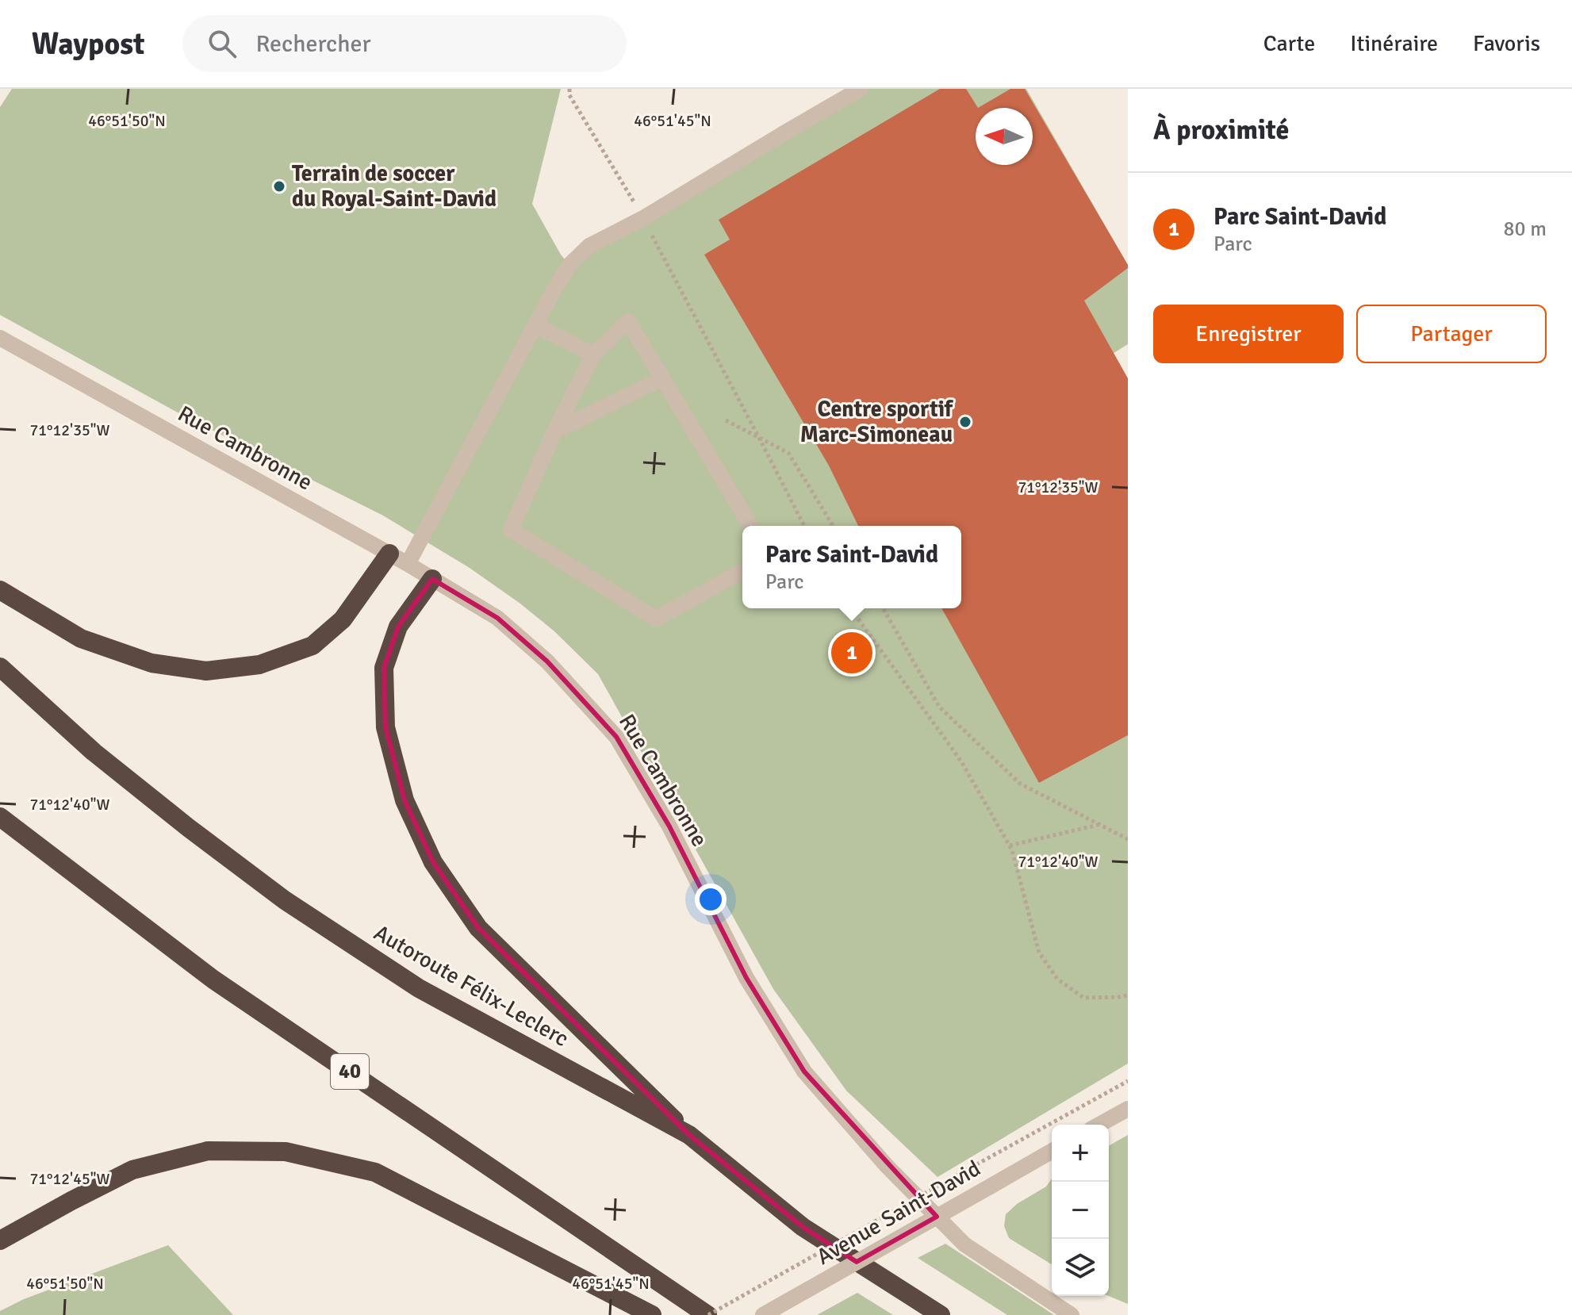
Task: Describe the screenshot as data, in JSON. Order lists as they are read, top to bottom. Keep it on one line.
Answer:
{"streets":{"highway":["Autoroute Félix-Leclerc","40"],"street":["Rue Cambronne","Avenue Saint-David"]},"places":["Terrain de soccer du Royal-Saint-David","Centre sportif Marc-Simoneau"],"north":"left","page":{"header":"Waypost","search":"Rechercher","nav":["Carte","Itinéraire","Favoris"],"heading":"À proximité","list":[{"mark":"1","name":"Parc Saint-David","note":"Parc","value":"80 m"}],"buttons":["Enregistrer","Partager"],"popup":["Parc Saint-David","Parc"],"pins":"1","map_buttons":["+","−"]},"coordinates":["46°51'50\"N","46°51'45\"N","71°12'35\"W","71°12'40\"W","71°12'45\"W"]}
